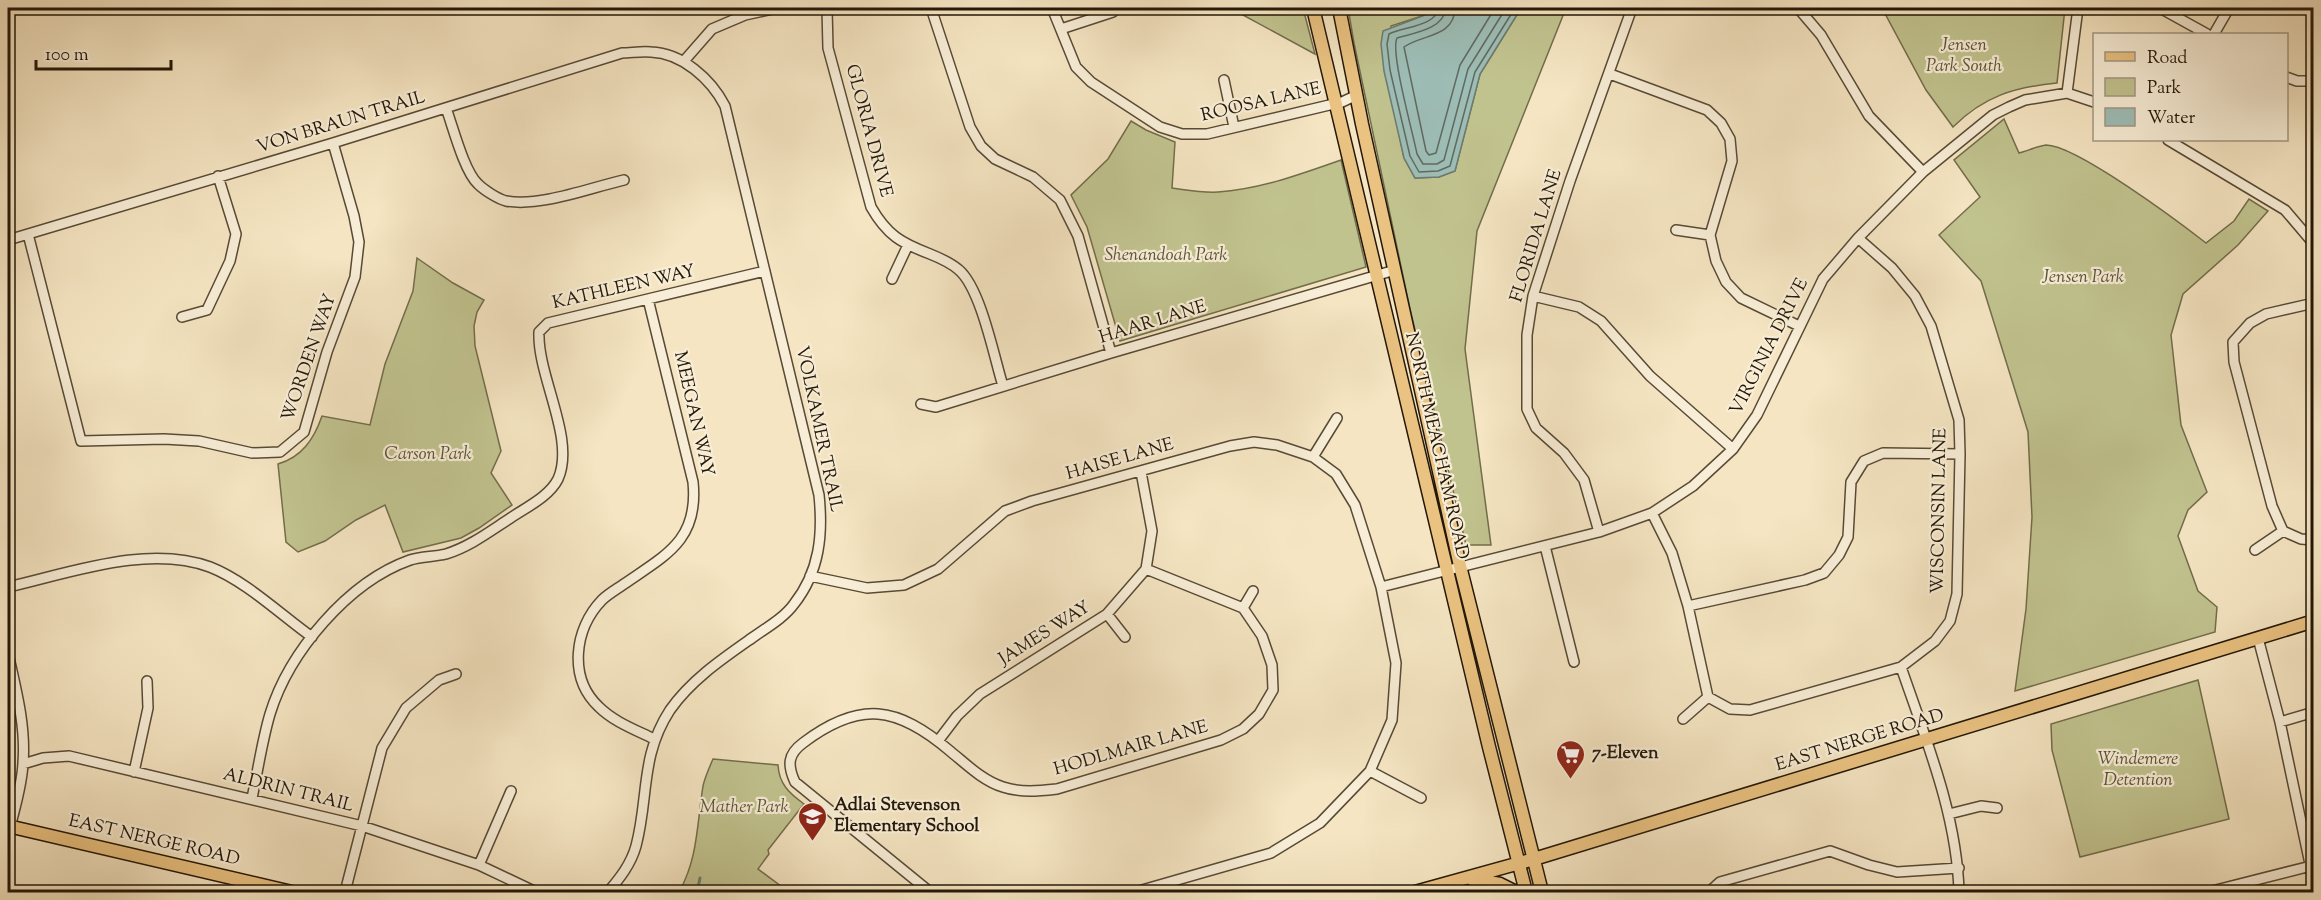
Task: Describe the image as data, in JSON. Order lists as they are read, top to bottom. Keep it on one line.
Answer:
{"streets":{"main road":["NORTH MEACHAM ROAD","EAST NERGE ROAD"],"street":["ROOSA LANE","VON BRAUN TRAIL","GLORIA DRIVE","FLORIDA LANE","KATHLEEN WAY","HAAR LANE","VIRGINIA DRIVE","WORDEN WAY","MEEGAN WAY","VOLKAMER TRAIL","HAISE LANE","WISCONSIN LANE","JAMES WAY","HODLMAIR LANE","ALDRIN TRAIL"]},"crossings":[["ROOSA LANE","NORTH MEACHAM ROAD"],["VON BRAUN TRAIL","WORDEN WAY"],["VON BRAUN TRAIL","VOLKAMER TRAIL"],["GLORIA DRIVE","HAAR LANE"],["FLORIDA LANE","VIRGINIA DRIVE"],["KATHLEEN WAY","MEEGAN WAY"],["KATHLEEN WAY","VOLKAMER TRAIL"],["KATHLEEN WAY","ALDRIN TRAIL"],["HAAR LANE","NORTH MEACHAM ROAD"],["VIRGINIA DRIVE","NORTH MEACHAM ROAD"],["VIRGINIA DRIVE","HAISE LANE"],["VIRGINIA DRIVE","WISCONSIN LANE"],["MEEGAN WAY","VOLKAMER TRAIL"],["VOLKAMER TRAIL","HAISE LANE"],["NORTH MEACHAM ROAD","EAST NERGE ROAD"],["JAMES WAY","HODLMAIR LANE"]],"parks":["Jensen Park South","Shenandoah Park","Jensen Park","Carson Park","Windemere Detention","Mather Park"],"places":{"supermarket":["7-Eleven"],"school or university":["Adlai Stevenson Elementary School"]},"legend":["Road","Park","Water"],"scale_bar":"100 m"}
